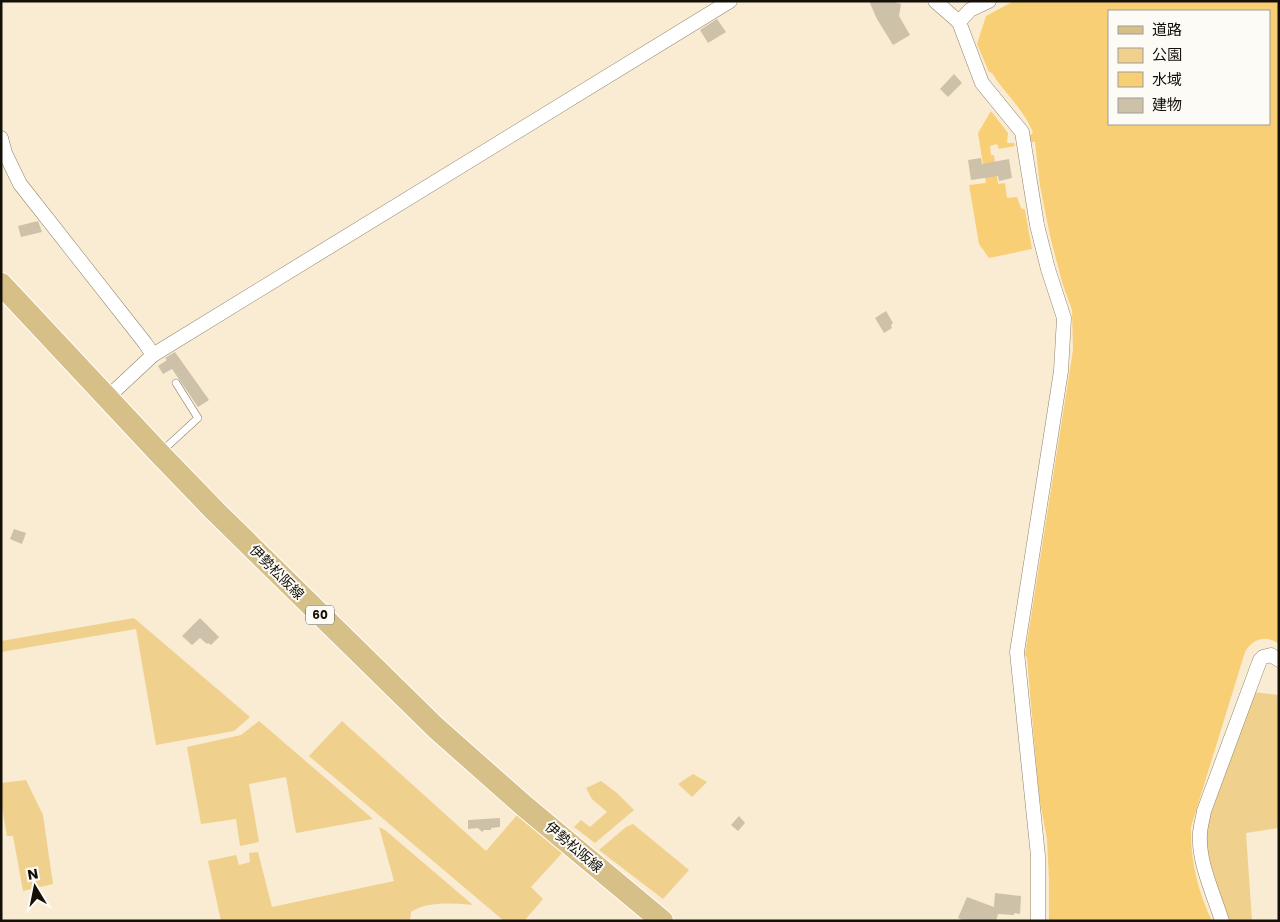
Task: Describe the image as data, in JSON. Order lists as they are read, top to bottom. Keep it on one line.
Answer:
{"streets":{"main road":["伊勢松阪線","60"]},"legend":["道路","公園","水域","建物"],"north":"top"}
